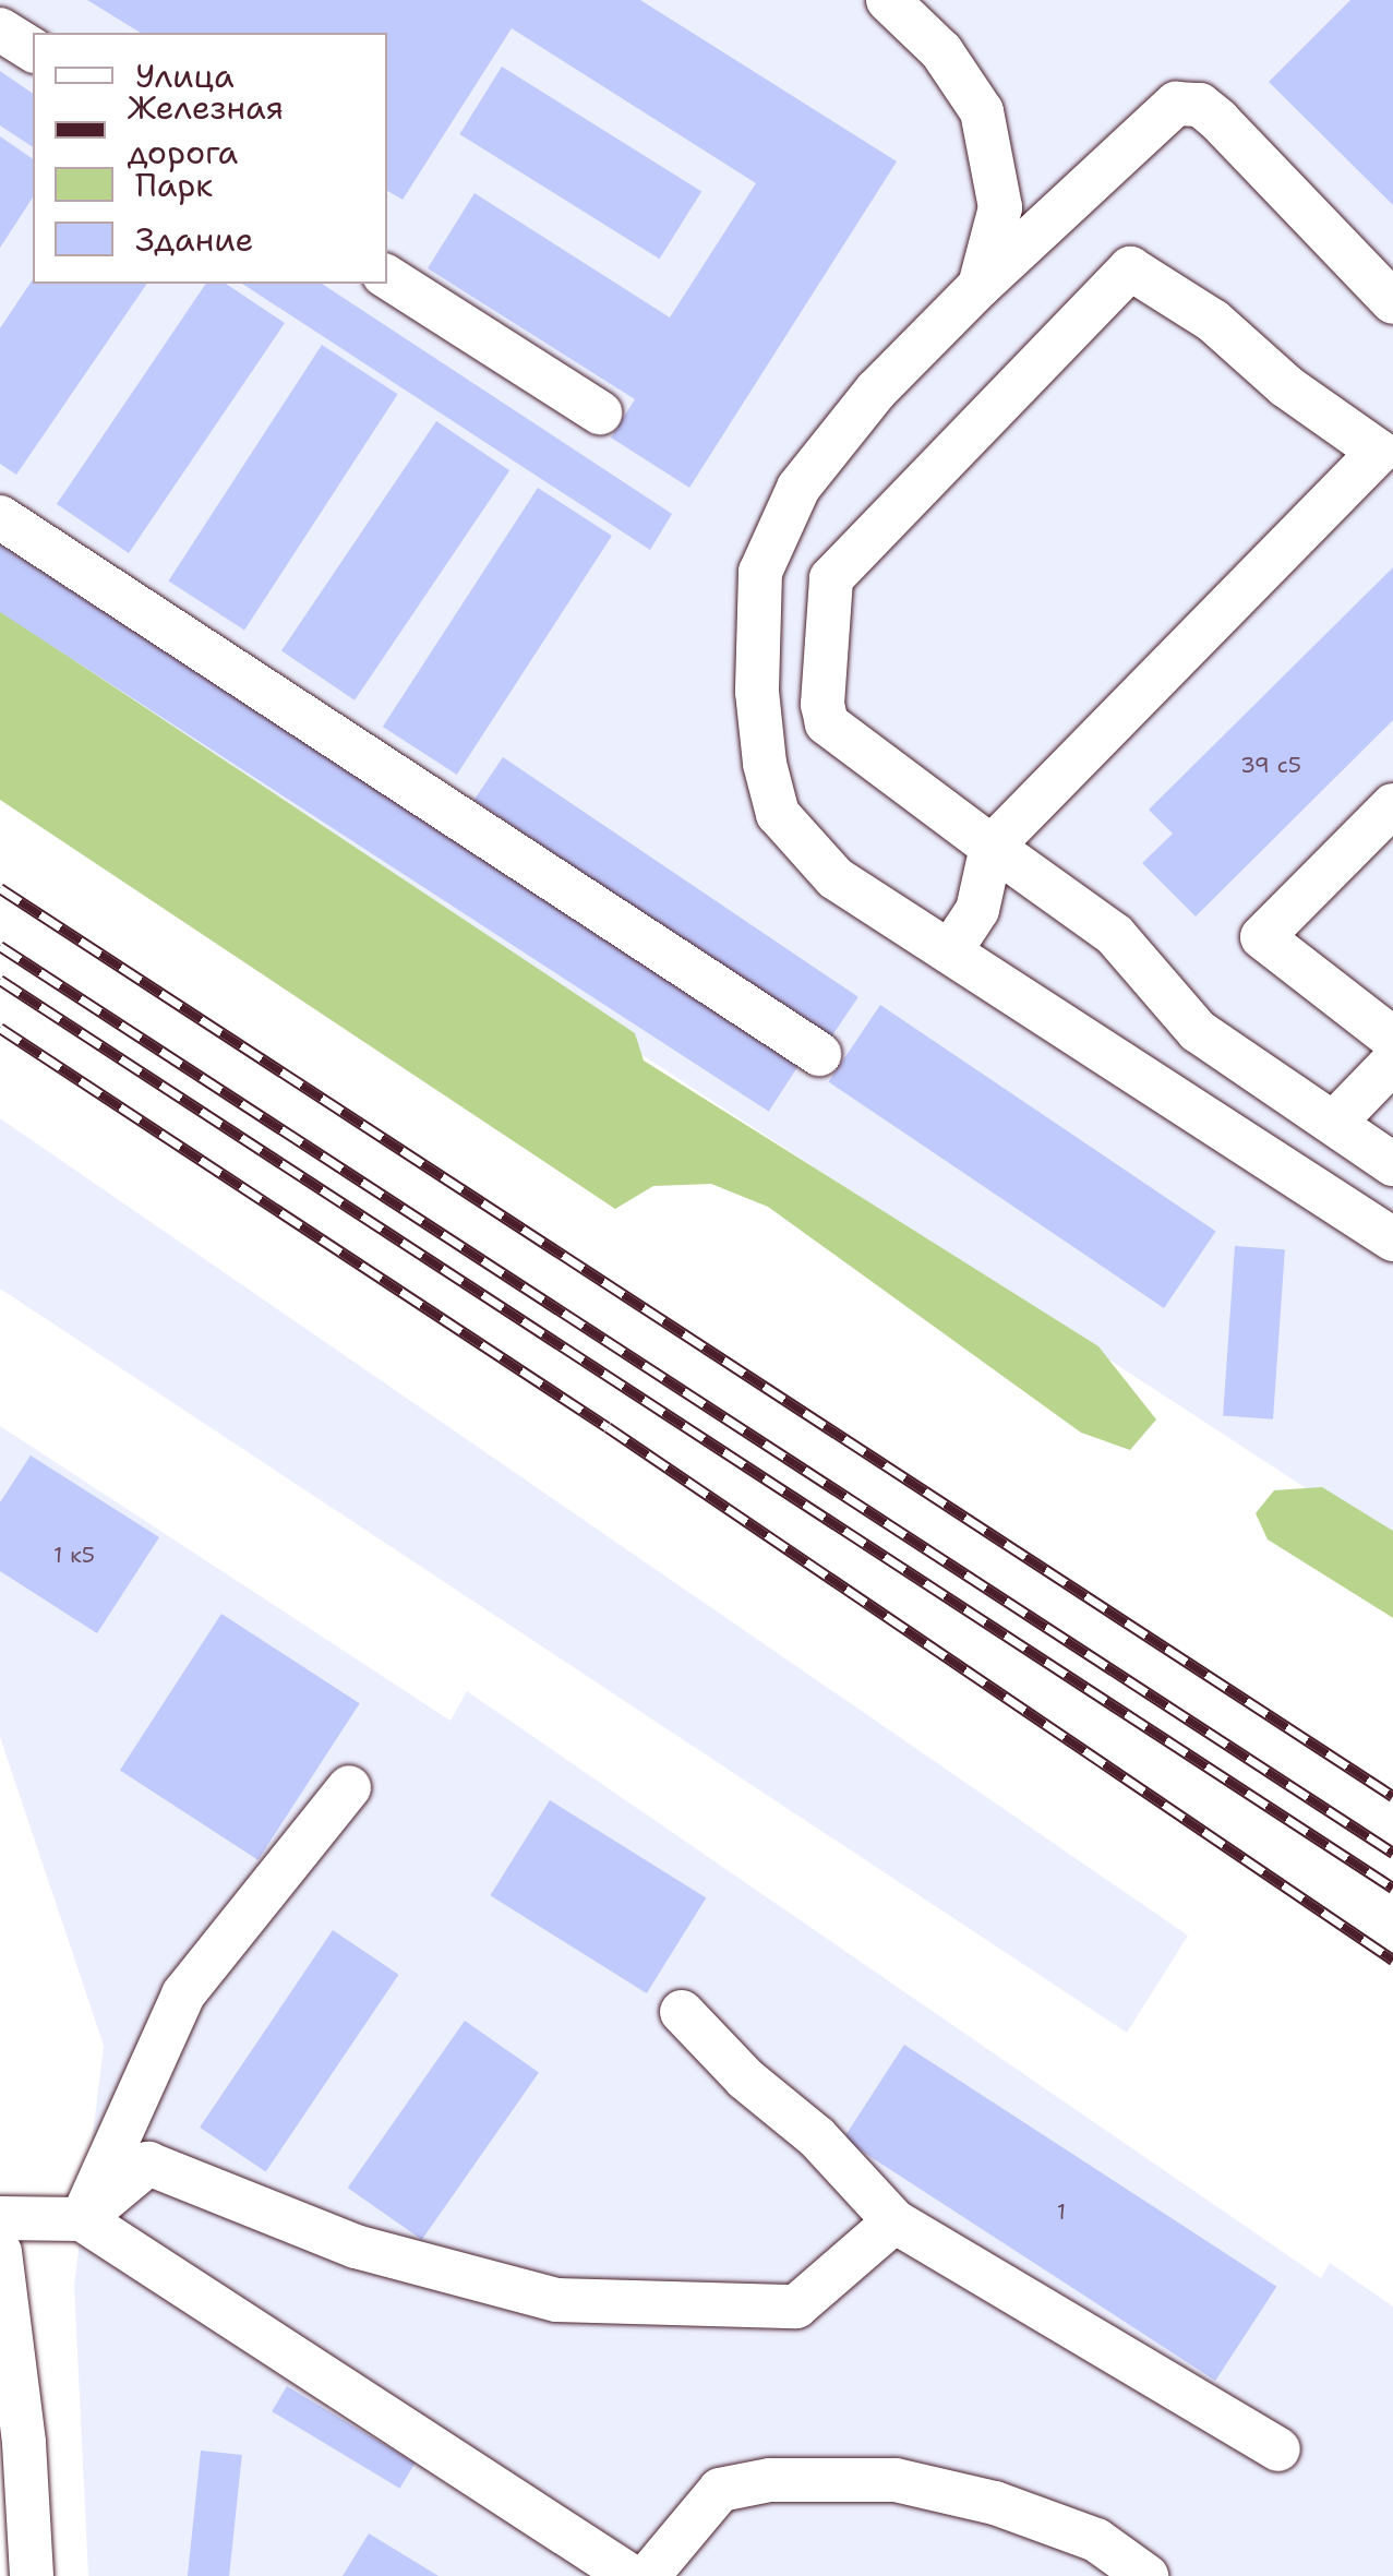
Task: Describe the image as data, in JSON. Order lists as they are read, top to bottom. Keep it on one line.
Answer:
{"house_numbers":["39 с5","1 к5","1"],"legend":["Улица","Железная дорога","Парк","Здание"]}
